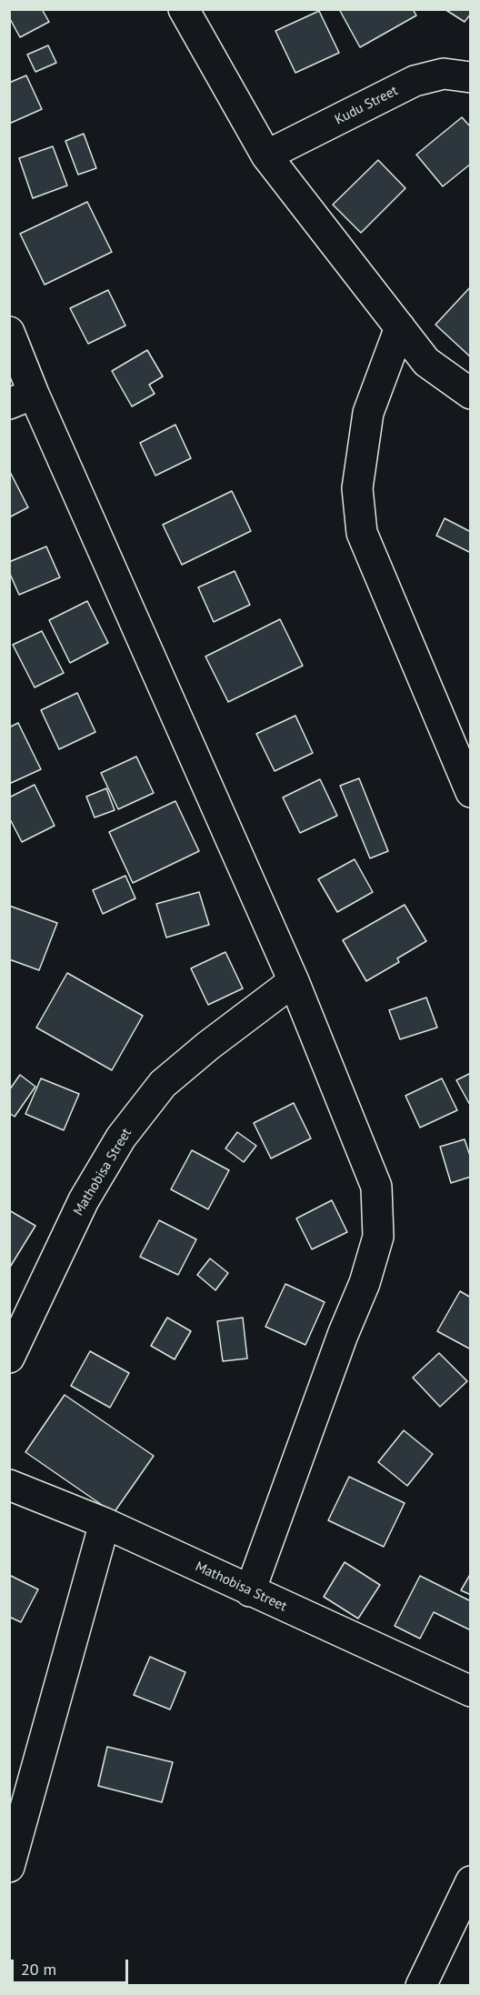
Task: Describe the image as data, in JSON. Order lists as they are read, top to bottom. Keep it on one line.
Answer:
{"streets":{"street":["Kudu Street","Mathobisa Street"]},"scale_bar":"20 m"}
